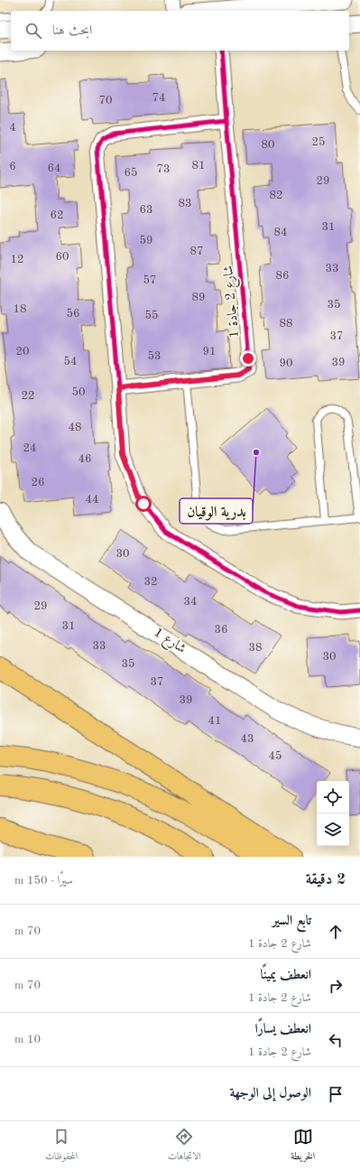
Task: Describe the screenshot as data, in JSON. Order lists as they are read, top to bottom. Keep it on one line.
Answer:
{"streets":{"street":["شارع 2 جادة 1","شارع 1"]},"places":["بدرية الوقيان"],"house_numbers":["74","70","4","25","80","81","6","64","73","65","29","82","83","63","62","31","84","59","87","60","12","33","86","57","89","35","18","56","55","88","37","20","91","53","54","39","90","50","22","48","24","46","26","44","30","32","34","29","31","36","33","38","30","35","37","39","41","43","45"],"page":{"search":"ابحث هنا","heading":["2 دقيقة","سيرًا · 150 m"],"list":[["تابع السير","شارع 2 جادة 1","70 m"],["انعطف يمينًا","شارع 2 جادة 1","70 m"],["انعطف يسارًا","شارع 2 جادة 1","10 m"],"الوصول إلى الوجهة"],"nav":["الخريطة","الاتجاهات","المحفوظات"]}}
